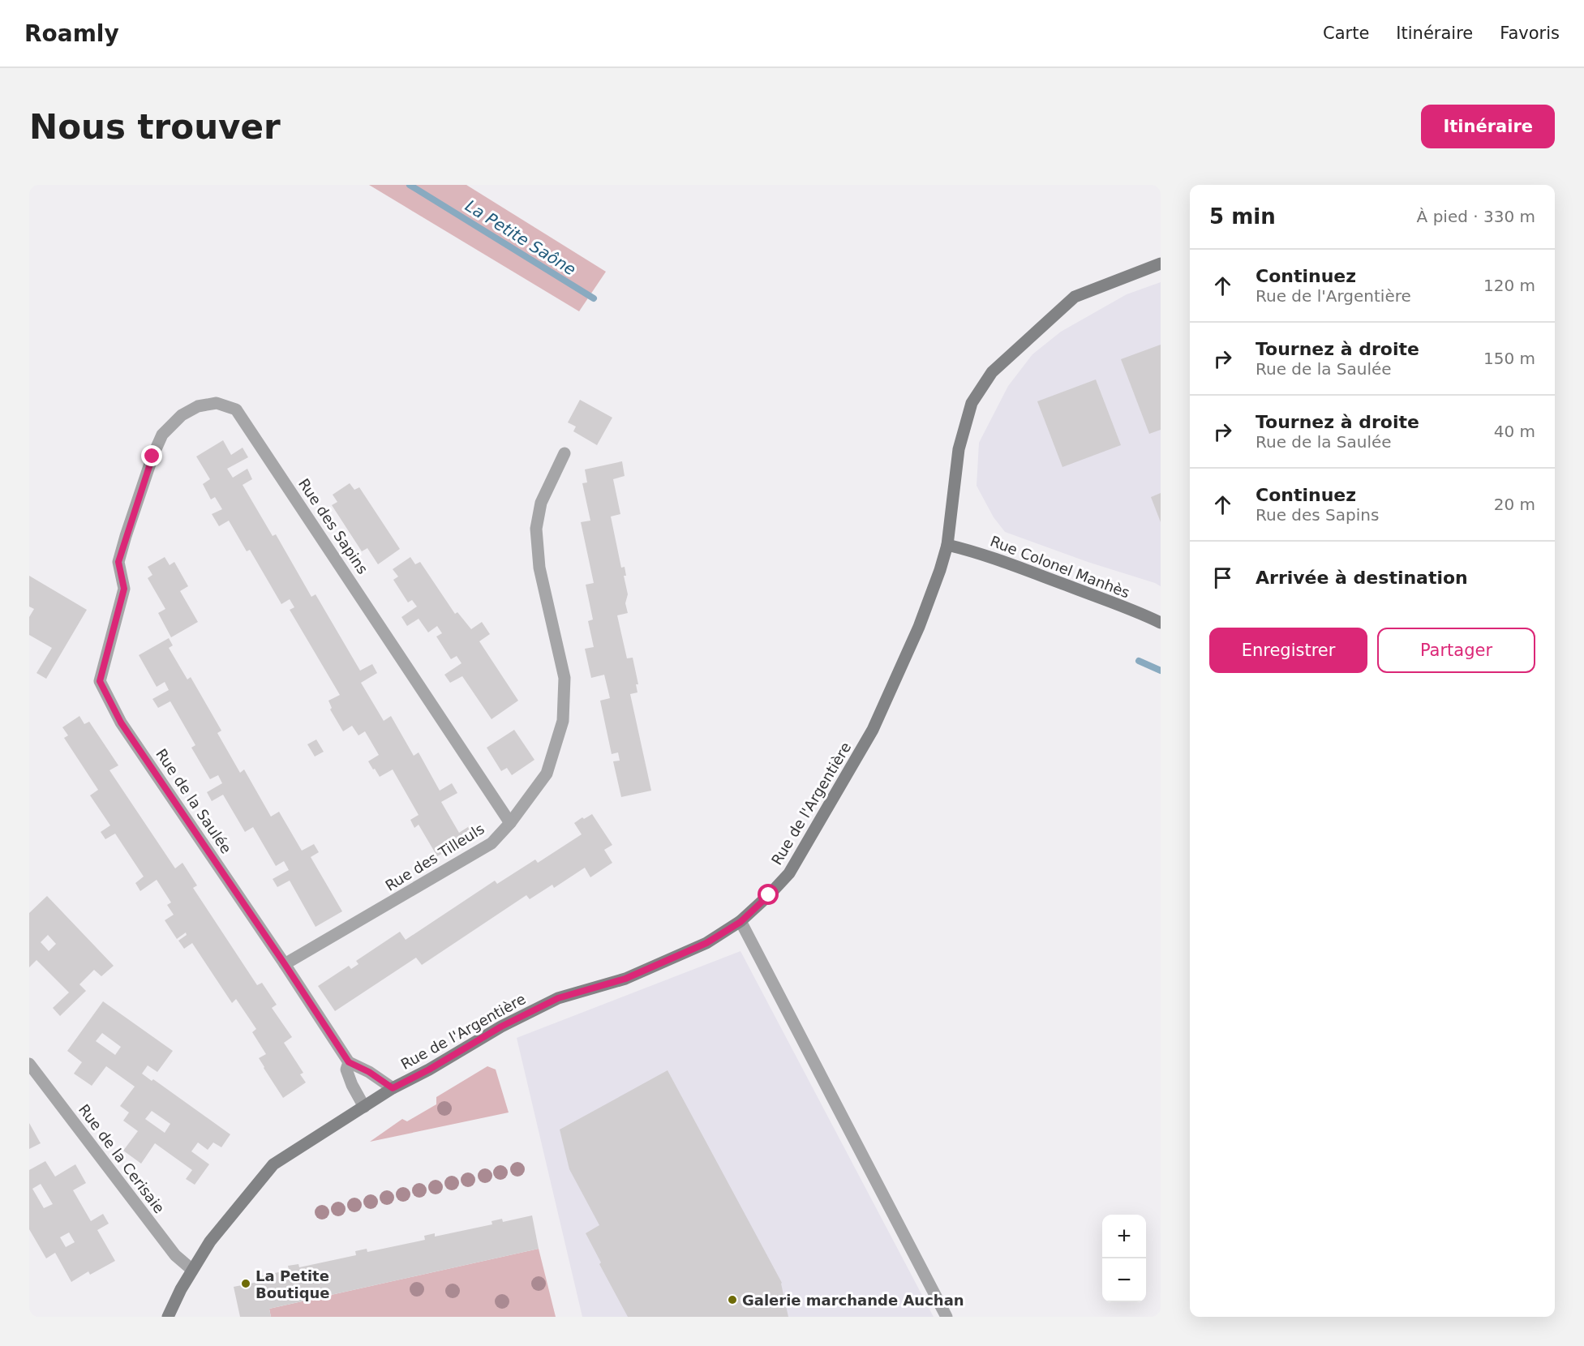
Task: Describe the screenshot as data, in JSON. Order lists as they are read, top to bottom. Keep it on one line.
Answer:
{"streets":{"main road":["Rue Colonel Manhès","Rue de l'Argentière"],"street":["Rue des Sapins","Rue de la Saulée","Rue des Tilleuls","Rue de la Cerisaie"]},"crossings":[["Rue des Sapins","Rue de la Saulée"],["Rue des Sapins","Rue des Tilleuls"],["Rue Colonel Manhès","Rue de l'Argentière"],["Rue de la Saulée","Rue de l'Argentière"],["Rue de la Saulée","Rue des Tilleuls"],["Rue de l'Argentière","Rue de la Cerisaie"]],"water":["La Petite Saône"],"places":["La Petite Boutique","Galerie marchande Auchan"],"page":{"header":"Roamly","nav":["Carte","Itinéraire","Favoris"],"buttons":["Itinéraire",["Enregistrer","Partager"]],"title":"Nous trouver","heading":["5 min","À pied · 330 m"],"list":[["Continuez","Rue de l'Argentière","120 m"],["Tournez à droite","Rue de la Saulée","150 m"],["Tournez à droite","Rue de la Saulée","40 m"],["Continuez","Rue des Sapins","20 m"],"Arrivée à destination"],"map_buttons":["+","−"]}}
